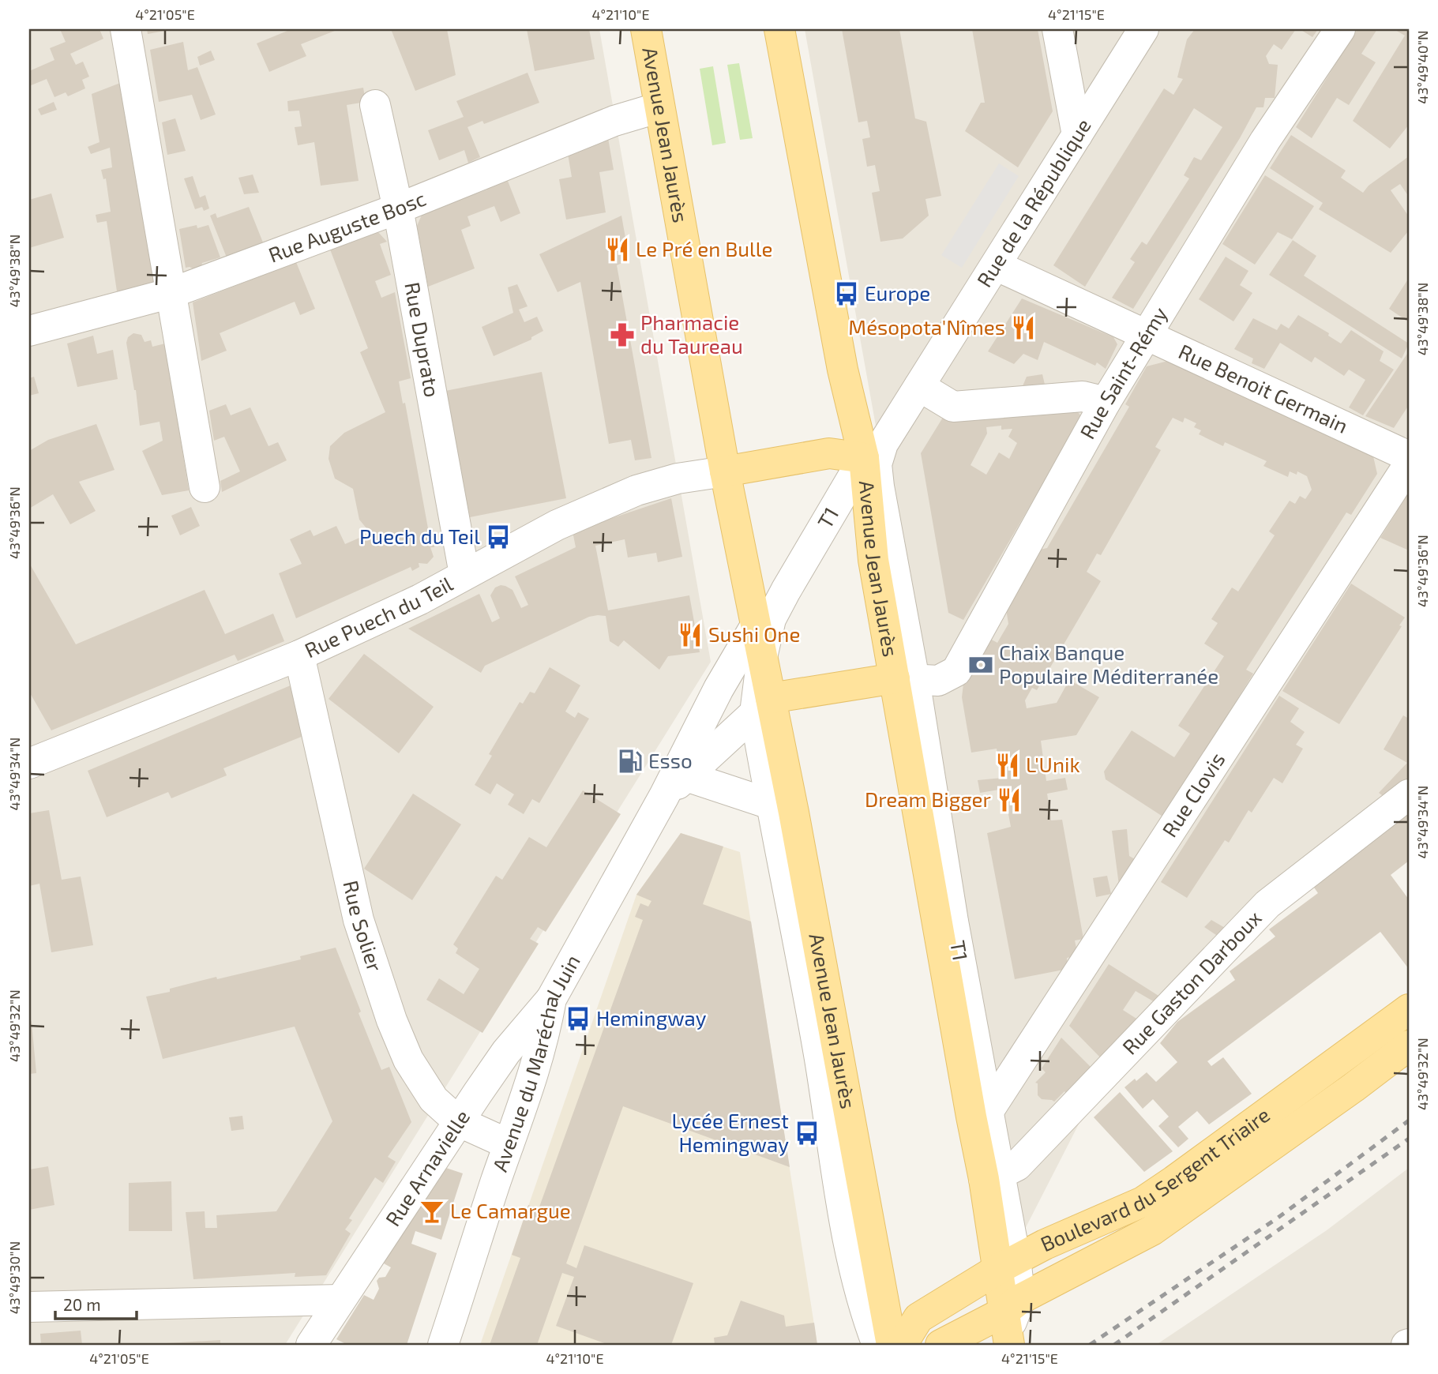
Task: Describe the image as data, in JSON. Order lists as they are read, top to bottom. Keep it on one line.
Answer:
{"streets":{"main road":["Avenue Jean Jaurès","Boulevard du Sergent Triaire"],"street":["Rue de la République","Rue Auguste Bosc","Rue Duprato","Rue Saint-Rémy","Rue Benoit Germain","T1","Rue Puech du Teil","Rue Clovis","Rue Solier","Rue Gaston Darboux","Avenue du Maréchal Juin","Rue Arnavielle"]},"crossings":[["Avenue Jean Jaurès","Rue Auguste Bosc"],["Avenue Jean Jaurès","Rue Saint-Rémy"],["Avenue Jean Jaurès","T1"],["Avenue Jean Jaurès","Rue Puech du Teil"],["Avenue Jean Jaurès","Rue Clovis"],["Avenue Jean Jaurès","Rue Gaston Darboux"],["Avenue Jean Jaurès","Avenue du Maréchal Juin"],["Rue de la République","Rue Benoit Germain"],["Rue de la République","T1"],["Rue Auguste Bosc","Rue Duprato"],["Rue Duprato","Rue Puech du Teil"],["Rue Saint-Rémy","Rue Benoit Germain"],["Rue Puech du Teil","Rue Solier"],["Rue Solier","Avenue du Maréchal Juin"],["Rue Solier","Rue Arnavielle"],["Avenue du Maréchal Juin","Rue Arnavielle"]],"places":{"restaurant":["Le Pré en Bulle","Mésopota'Nîmes","Sushi One","L'Unik","Dream Bigger"],"bus stop":["Europe","Puech du Teil","Hemingway","Lycée Ernest Hemingway"],"pharmacy":["Pharmacie du Taureau"],"bank":["Chaix Banque Populaire Méditerranée"],"fuel station":["Esso"],"bar":["Le Camargue"]},"scale_bar":"20 m","coordinates":["4°21'05\"E","4°21'10\"E","4°21'15\"E","43°49'40\"N","43°49'38\"N","43°49'36\"N","43°49'34\"N","43°49'32\"N","43°49'30\"N"]}
